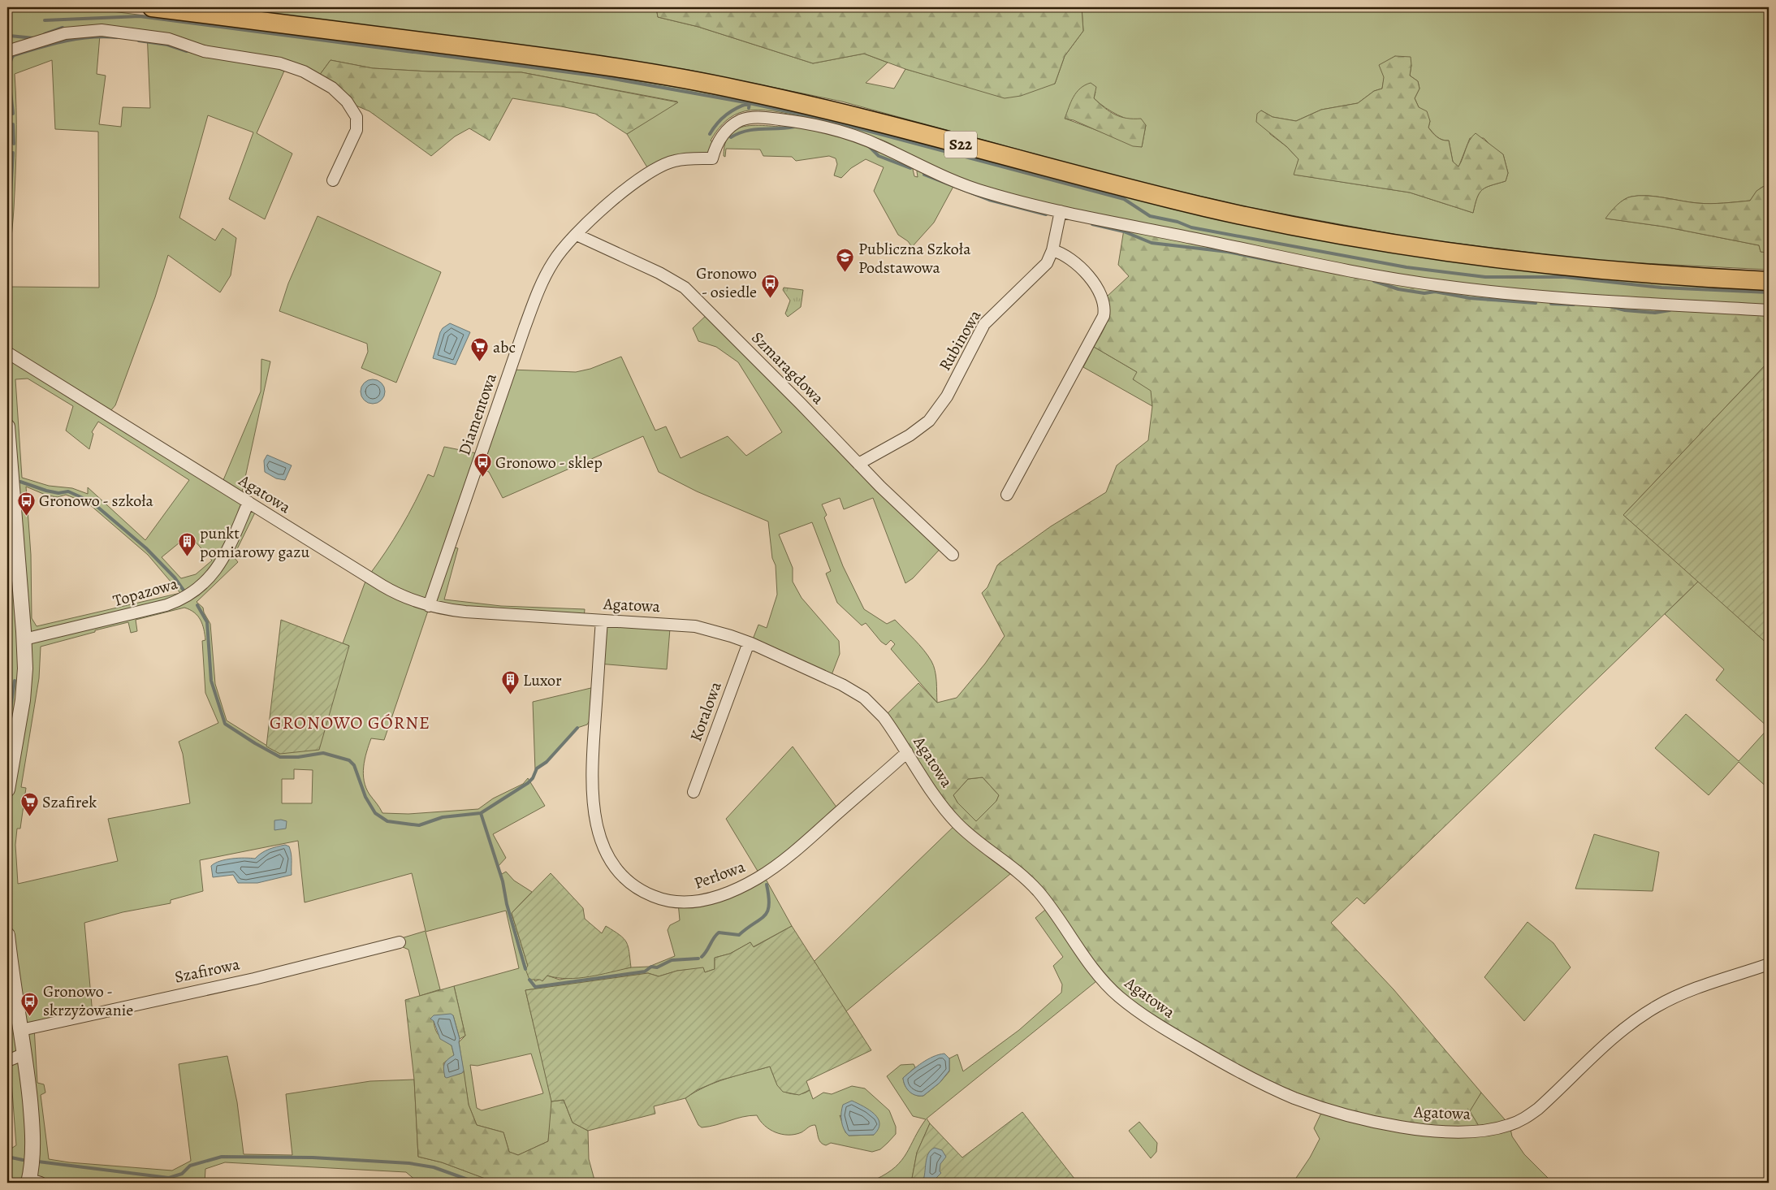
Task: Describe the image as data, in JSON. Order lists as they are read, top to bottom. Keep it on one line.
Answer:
{"streets":{"highway":["S22"],"street":["Rubinowa","Szmaragdowa","Diamentowa","Agatowa","Topazowa","Koralowa","Perłowa","Szafirowa"]},"crossings":[["Rubinowa","Szmaragdowa"],["Rubinowa","Diamentowa"],["Szmaragdowa","Diamentowa"],["Diamentowa","Agatowa"],["Agatowa","Topazowa"],["Agatowa","Koralowa"],["Agatowa","Perłowa"]],"districts":["GRONOWO GÓRNE"],"places":{"school or university":["Publiczna Szkoła Podstawowa"],"bus stop":["Gronowo - osiedle","Gronowo - sklep","Gronowo - szkoła","Gronowo - skrzyżowanie"],"supermarket":["abc","Szafirek"],"building":["punkt pomiarowy gazu","Luxor"]}}
